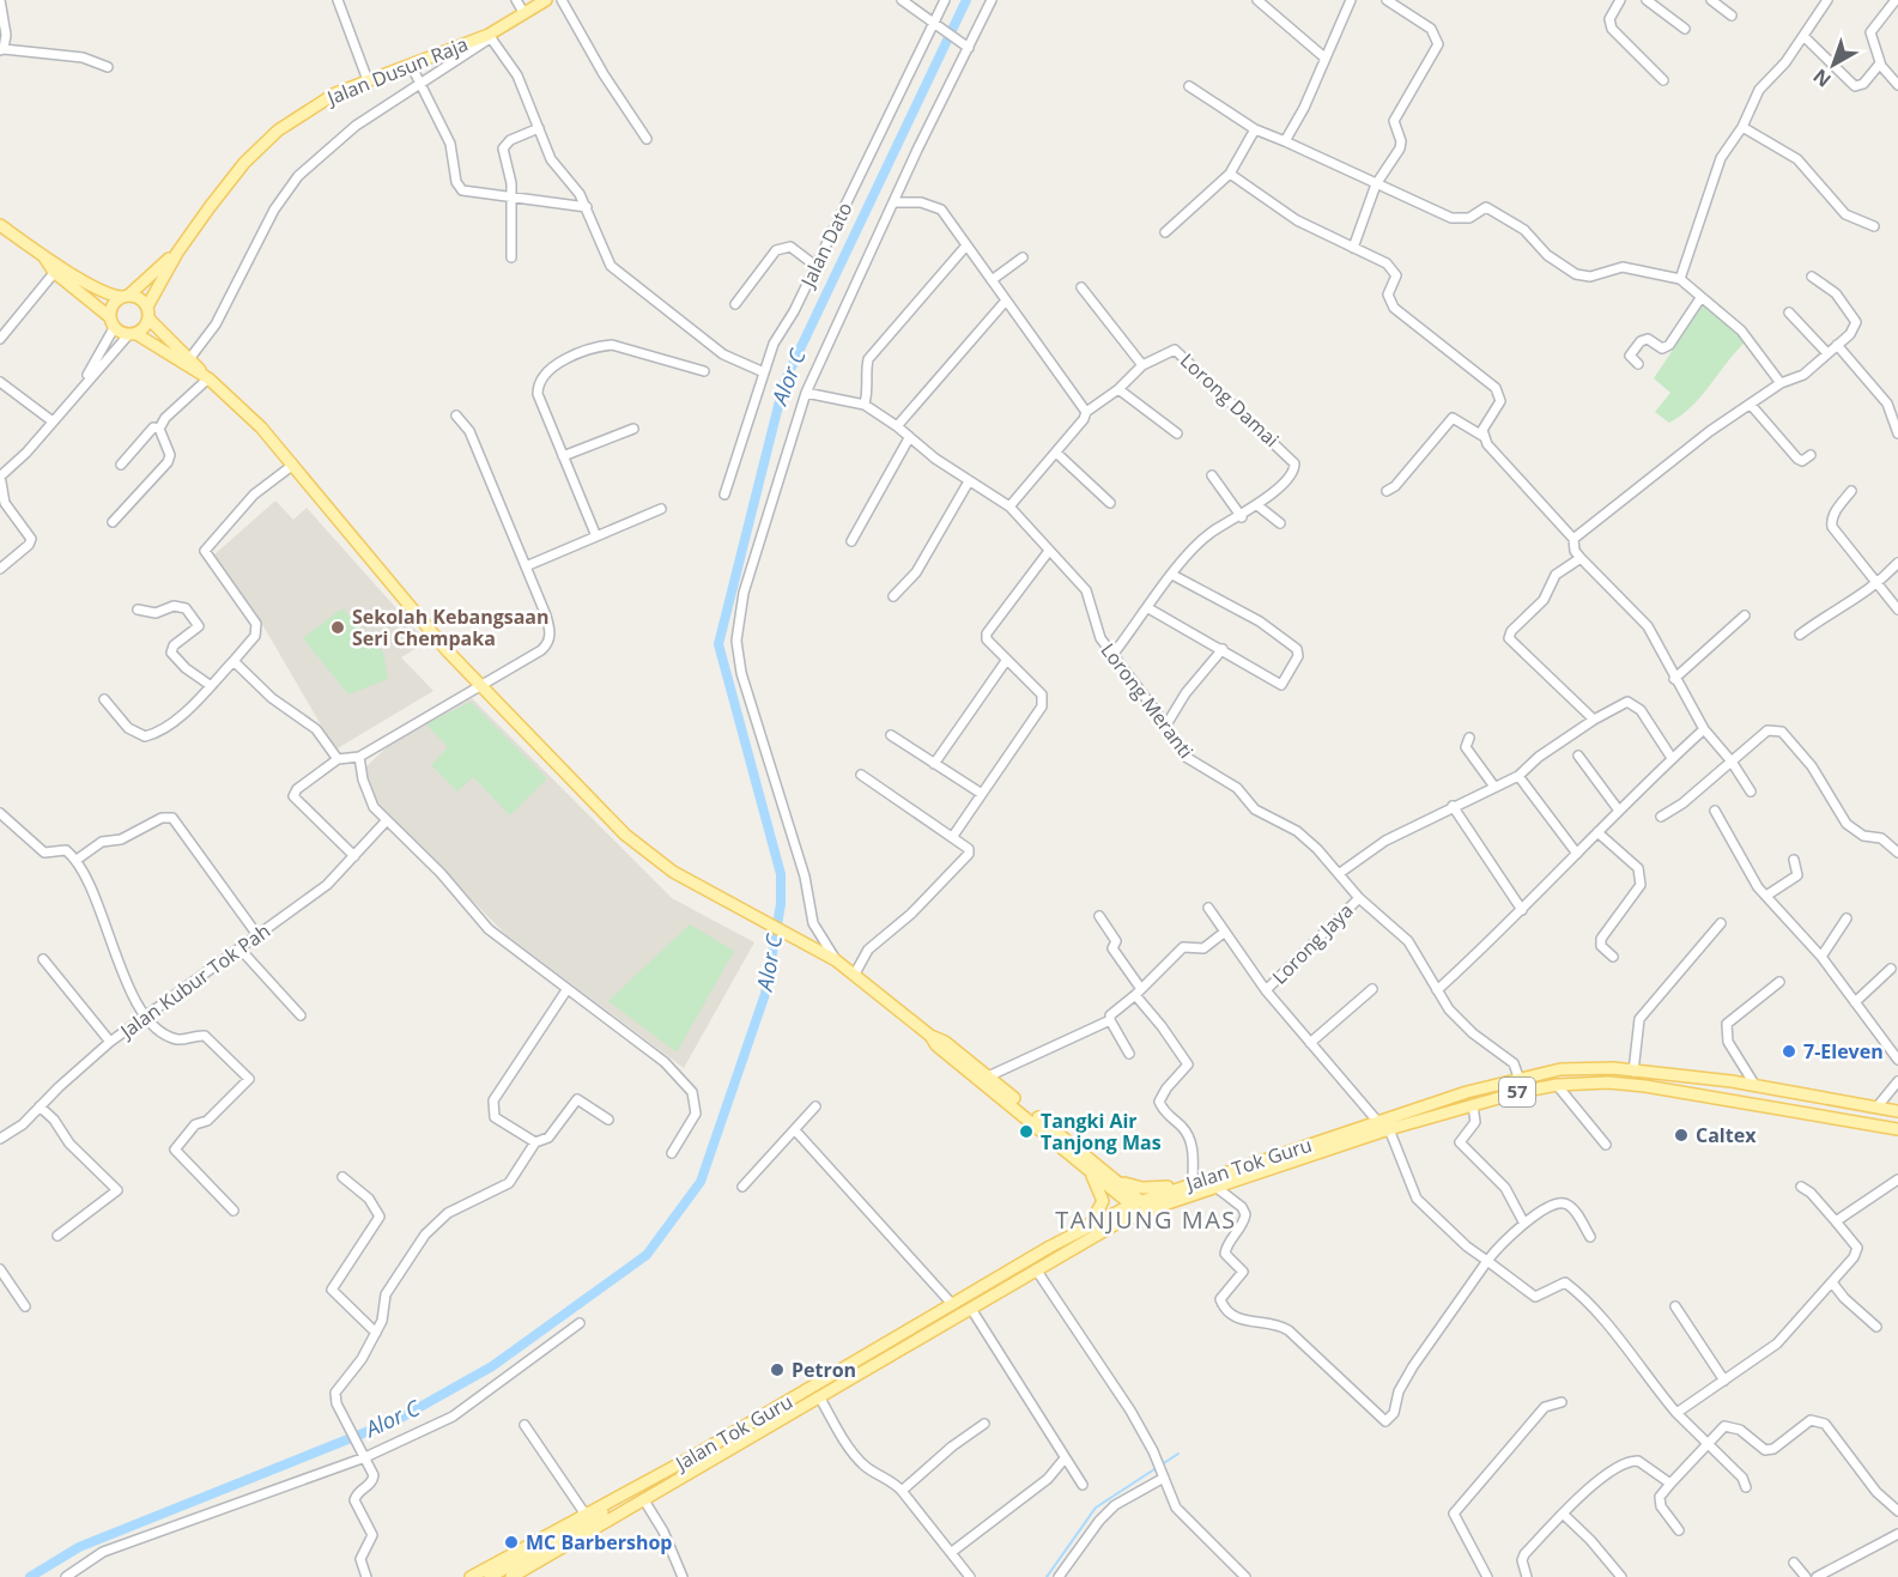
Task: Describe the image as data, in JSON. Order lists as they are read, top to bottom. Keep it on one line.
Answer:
{"streets":{"main road":["Jalan Dusun Raja","57","Jalan Tok Guru"],"street":["Jalan Dato","Lorong Damai","Lorong Meranti","Lorong Jaya","Jalan Kubur Tok Pah"]},"crossings":[["Lorong Damai","Lorong Meranti"],["Lorong Meranti","Lorong Jaya"],["Lorong Meranti","Jalan Tok Guru"]],"districts":["TANJUNG MAS"],"water":["Alor C"],"places":["Sekolah Kebangsaan Seri Chempaka","7-Eleven","Tangki Air Tanjong Mas","Caltex","Petron","MC Barbershop"],"north":"bottom left"}
